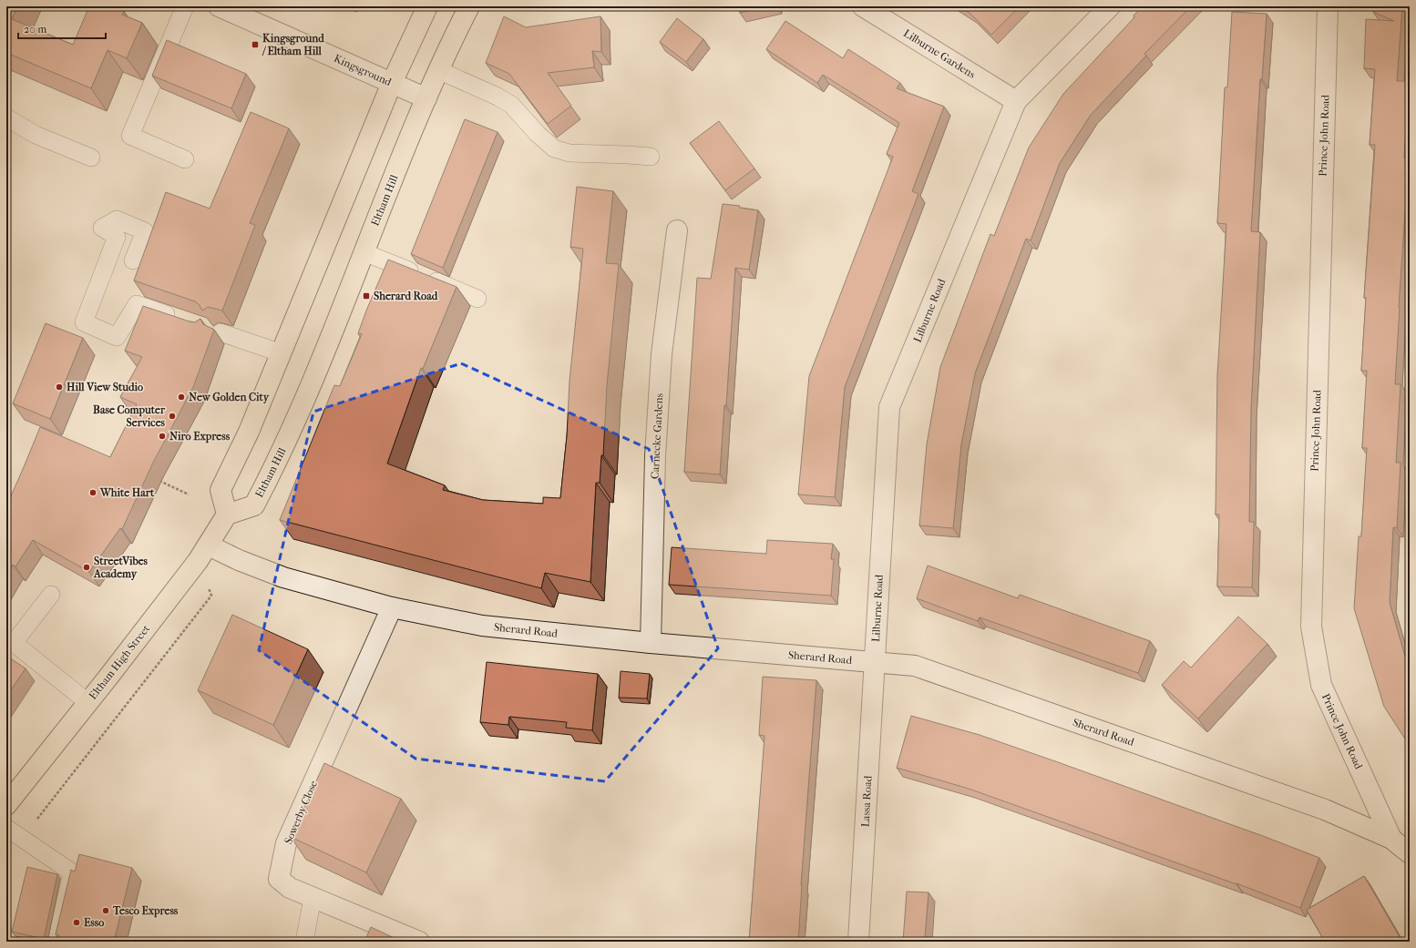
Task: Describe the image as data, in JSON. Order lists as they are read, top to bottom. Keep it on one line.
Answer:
{"streets":{"main road":["Eltham Hill","Eltham High Street"],"street":["Lilburne Gardens","Kingsground","Prince John Road","Lilburne Road","Carnecke Gardens","Sherard Road","Lassa Road","Sowerby Close"]},"crossings":[["Lilburne Gardens","Lilburne Road"],["Kingsground","Eltham Hill"],["Prince John Road","Sherard Road"],["Eltham Hill","Eltham High Street"],["Lilburne Road","Sherard Road"],["Lilburne Road","Lassa Road"],["Carnecke Gardens","Sherard Road"],["Sherard Road","Eltham High Street"],["Sherard Road","Lassa Road"],["Sherard Road","Sowerby Close"]],"places":{"transit":["Kingsground / Eltham Hill","Sherard Road"],"other":["Hill View Studio","New Golden City","Base Computer Services","Niro Express","White Hart","StreetVibes Academy","Tesco Express","Esso"]},"scale_bar":"20 m"}
